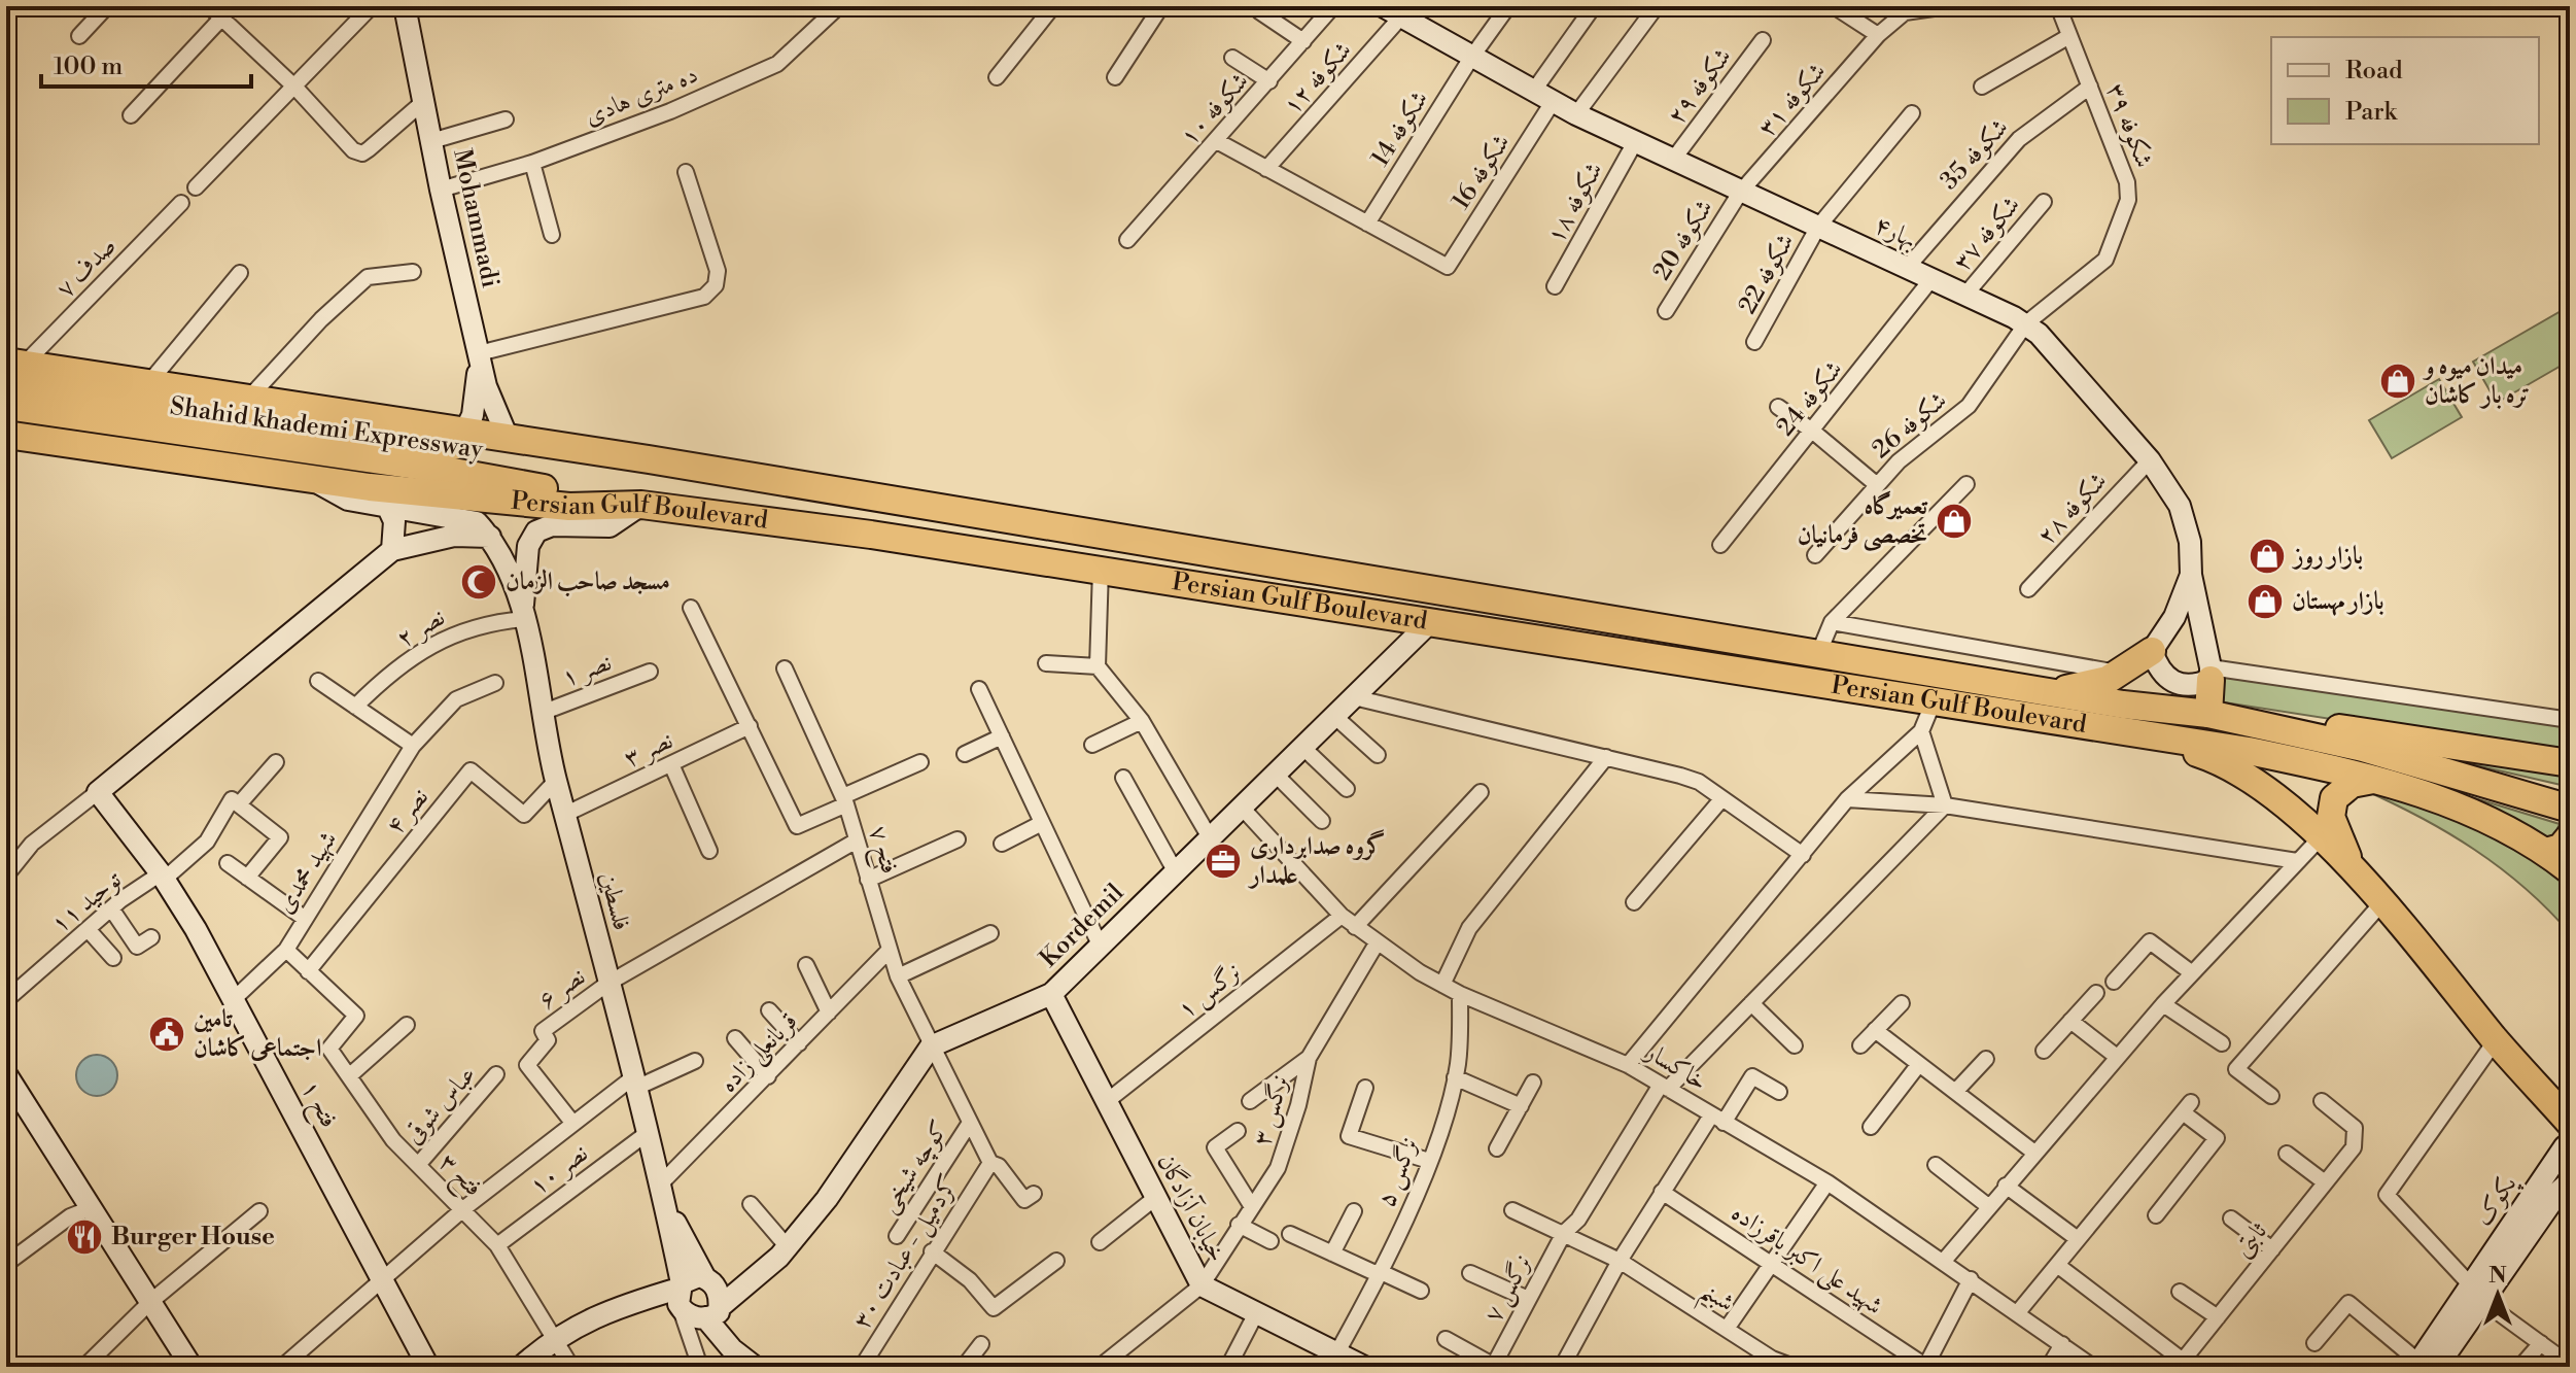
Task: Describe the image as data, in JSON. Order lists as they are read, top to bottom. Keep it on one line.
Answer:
{"streets":{"highway":["Shahid khademi Expressway","Persian Gulf Boulevard"],"street":["شکوفه ۱۲","شکوفه ۲۹","ده متری هادی","شکوفه ۳۱","شکوفه ۱۰","شکوفه ۳۹","شکوفه 14","شکوفه 35","شکوفه 16","شکوفه ۱۸","Mohammadi","بهار۴","شکوفه ۳۷","شکوفه 20","صدف ۷","شکوفه 22","شکوفه 24","شکوفه 26","شکوفه ۲۸","نصر ۲","نصر ۱","نصر ۳","نصر ۴","فتح ۷","شهید محمدی","فلسطین","توحید ۱۱","Kordemil","نصر ۶","نرگس ۱","قربانعلی زاده","خاکسار","فتح ۱","عباس شوقی","نرگس ۳","کوچه شیخی","نصر ۱۰","نرگس ۵","فتح ۳","پکوک","خیابان آزادگان","ثابتی","کردمیل - عبادت ۳۰","شهید علی اکبر باقرزاده","نرگس ۷","شبنم"]},"crossings":[["شکوفه ۱۲","بهار۴"],["شکوفه ۲۹","بهار۴"],["ده متری هادی","Mohammadi"],["شکوفه ۳۱","بهار۴"],["شکوفه ۳۱","شکوفه 20"],["شکوفه ۳۹","شکوفه 35"],["شکوفه ۳۹","بهار۴"],["شکوفه ۳۹","شکوفه 26"],["شکوفه 14","شکوفه 16"],["شکوفه 14","بهار۴"],["شکوفه 35","بهار۴"],["شکوفه 16","بهار۴"],["شکوفه ۱۸","بهار۴"],["Mohammadi","Persian Gulf Boulevard"],["بهار۴","شکوفه ۳۷"],["بهار۴","شکوفه 20"],["بهار۴","شکوفه 22"],["بهار۴","شکوفه 24"],["بهار۴","شکوفه 26"],["بهار۴","شکوفه ۲۸"],["صدف ۷","Shahid khademi Expressway"],["صدف ۷","Persian Gulf Boulevard"],["Shahid khademi Expressway","Persian Gulf Boulevard"],["Shahid khademi Expressway","فلسطین"],["Persian Gulf Boulevard","فلسطین"],["Persian Gulf Boulevard","Kordemil"],["نصر ۲","فلسطین"],["نصر ۱","فلسطین"],["نصر ۳","فلسطین"],["نصر ۴","فلسطین"],["نصر ۴","فتح ۳"],["فتح ۷","Kordemil"],["فتح ۷","نصر ۶"],["فتح ۷","قربانعلی زاده"],["فتح ۷","کوچه شیخی"],["فتح ۷","کردمیل - عبادت ۳۰"],["شهید محمدی","فتح ۱"],["فلسطین","نصر ۶"],["فلسطین","قربانعلی زاده"],["فلسطین","نصر ۱۰"],["توحید ۱۱","فتح ۱"],["Kordemil","خاکسار"],["Kordemil","خیابان آزادگان"],["نرگس ۱","خاکسار"],["نرگس ۱","خیابان آزادگان"],["خاکسار","نرگس ۳"],["خاکسار","نرگس ۵"],["خاکسار","نرگس ۷"],["عباس شوقی","فتح ۳"],["نرگس ۳","خیابان آزادگان"],["نصر ۱۰","فتح ۳"],["نرگس ۵","خیابان آزادگان"],["نرگس ۷","شبنم"]],"places":{"shop":["میدان میوه و تره بار کاشان","تعمیرگاه تخصصی فرمانیان","بازار روز","بازار مهستان"],"mosque":["مسجد صاحب الزمان"],"office":["گروه صدابرداری علمدار"],"public building":["تامین اجتماعی کاشان"],"restaurant":["Burger House"]},"legend":["Road","Park"],"scale_bar":"100 m","north":"top"}
